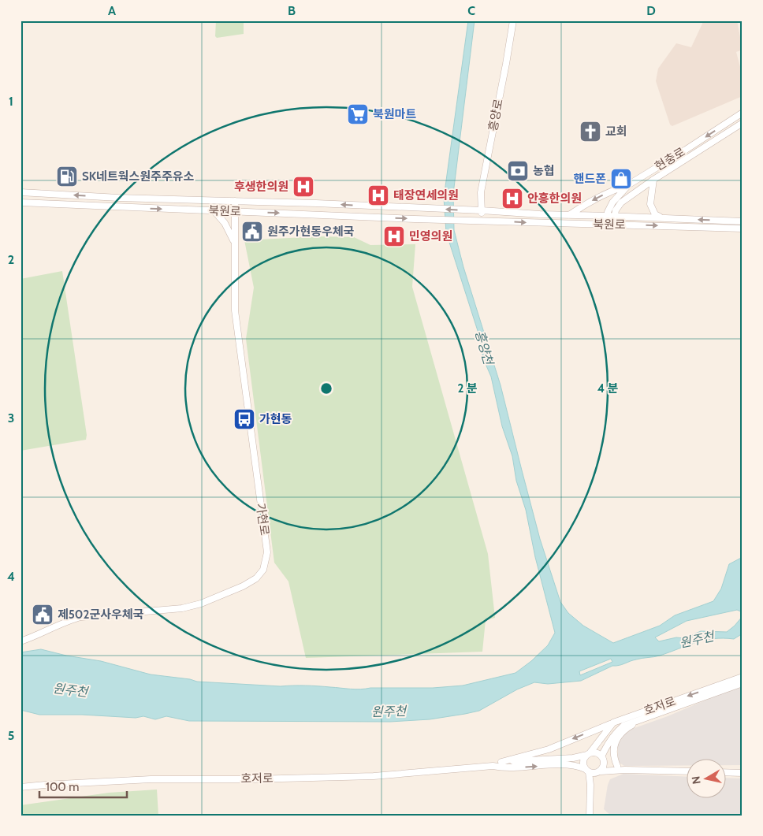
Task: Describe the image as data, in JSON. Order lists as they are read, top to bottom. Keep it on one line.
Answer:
{"streets":{"street":["흥양로","현충로","북원로","가현로","호저로"]},"crossings":[["흥양로","북원로"],["현충로","북원로"],["북원로","가현로"]],"water":["흥양천","원주천"],"places":{"supermarket":["북원마트"],"church":["교회"],"bank":["농협"],"fuel station":["SK네트웍스원주주유소"],"shop":["핸드폰"],"hospital":["후생한의원","태장연세의원","안흥한의원","민영의원"],"public building":["원주가현동우체국","제502군사우체국"],"bus stop":["가현동"]},"scale_bar":"100 m","north":"left","grid":{"columns":["A","B","C","D"],"rows":["1","2","3","4","5"]},"rings":["2 분","4 분"]}
